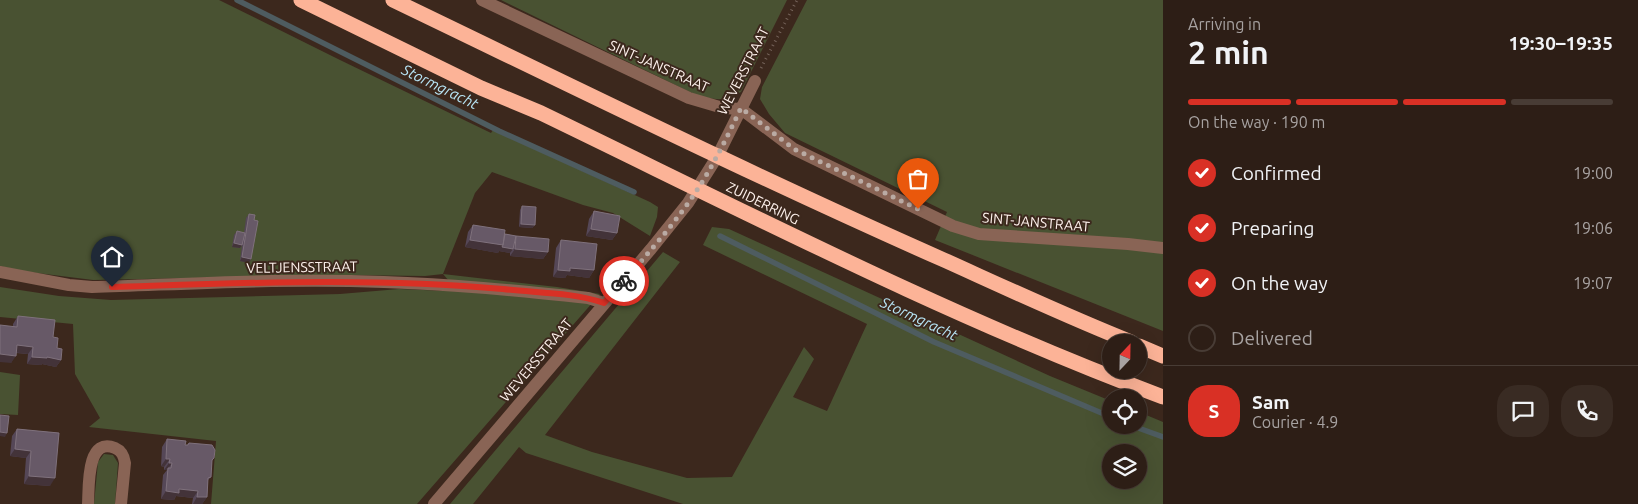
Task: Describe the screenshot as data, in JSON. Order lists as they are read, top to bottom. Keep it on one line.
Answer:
{"streets":{"highway":["ZUIDERRING"],"street":["SINT-JANSTRAAT","WEVERSTRAAT","VELTJENSSTRAAT","WEVERSSTRAAT"]},"crossings":[["SINT-JANSTRAAT","WEVERSTRAAT"],["WEVERSTRAAT","ZUIDERRING"],["WEVERSTRAAT","WEVERSSTRAAT"],["ZUIDERRING","WEVERSSTRAAT"],["VELTJENSSTRAAT","WEVERSSTRAAT"]],"water":["Stormgracht"],"north":"top","page":{"heading":["2 min","Arriving in","19:30–19:35"],"panel":["Sam","Courier · 4.9"],"bar":"On the way · 190 m","list":[["Confirmed","19:00"],["Preparing","19:06"],["On the way","19:07"],"Delivered"],"round":"S"}}
